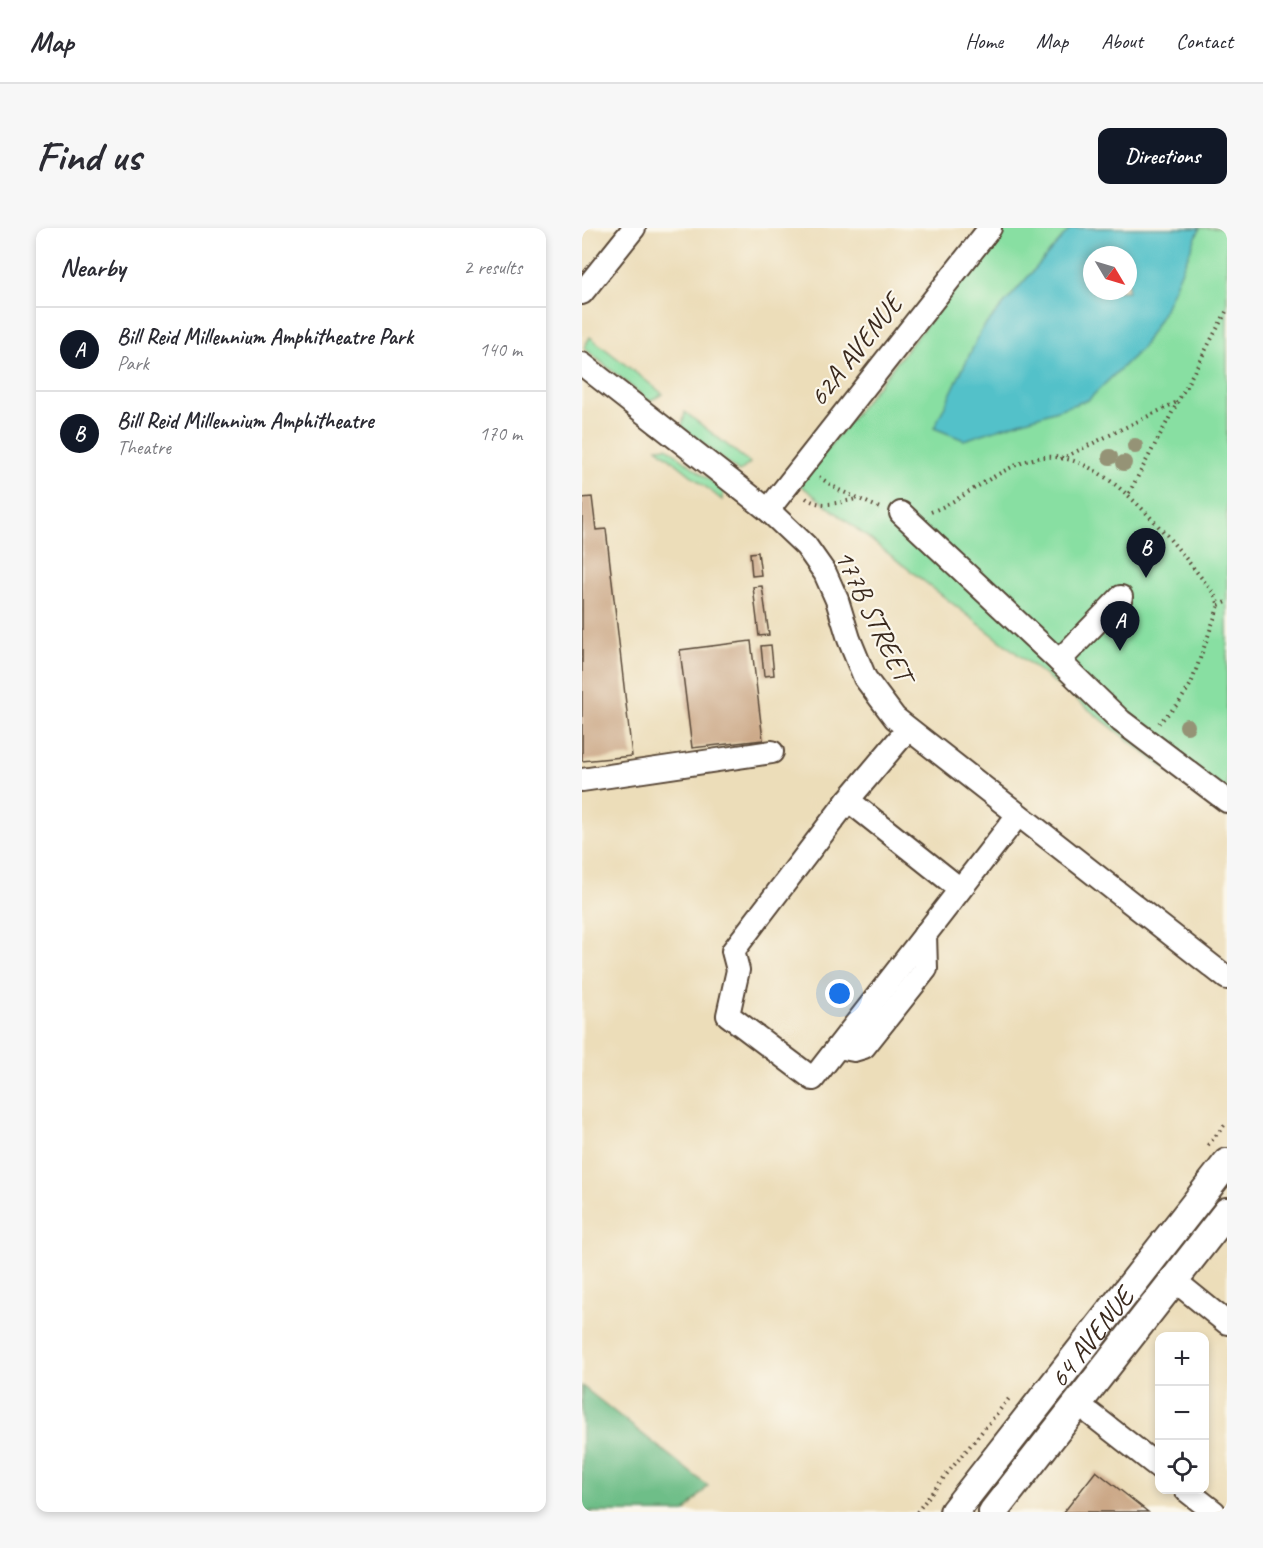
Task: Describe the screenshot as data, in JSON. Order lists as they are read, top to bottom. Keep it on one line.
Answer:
{"streets":{"main road":["64 AVENUE"],"street":["62A AVENUE","177B STREET"]},"crossings":[["62A AVENUE","177B STREET"]],"north":"bottom right","page":{"header":"Map","nav":["Home","Map","About","Contact"],"buttons":"Directions","title":"Find us","heading":["Nearby","2 results"],"list":[{"mark":"A","name":"Bill Reid Millennium Amphitheatre Park","note":"Park","value":"140 m"},{"mark":"B","name":"Bill Reid Millennium Amphitheatre","note":"Theatre","value":"170 m"}],"pins":["B","A"],"map_buttons":["+","−"]}}
